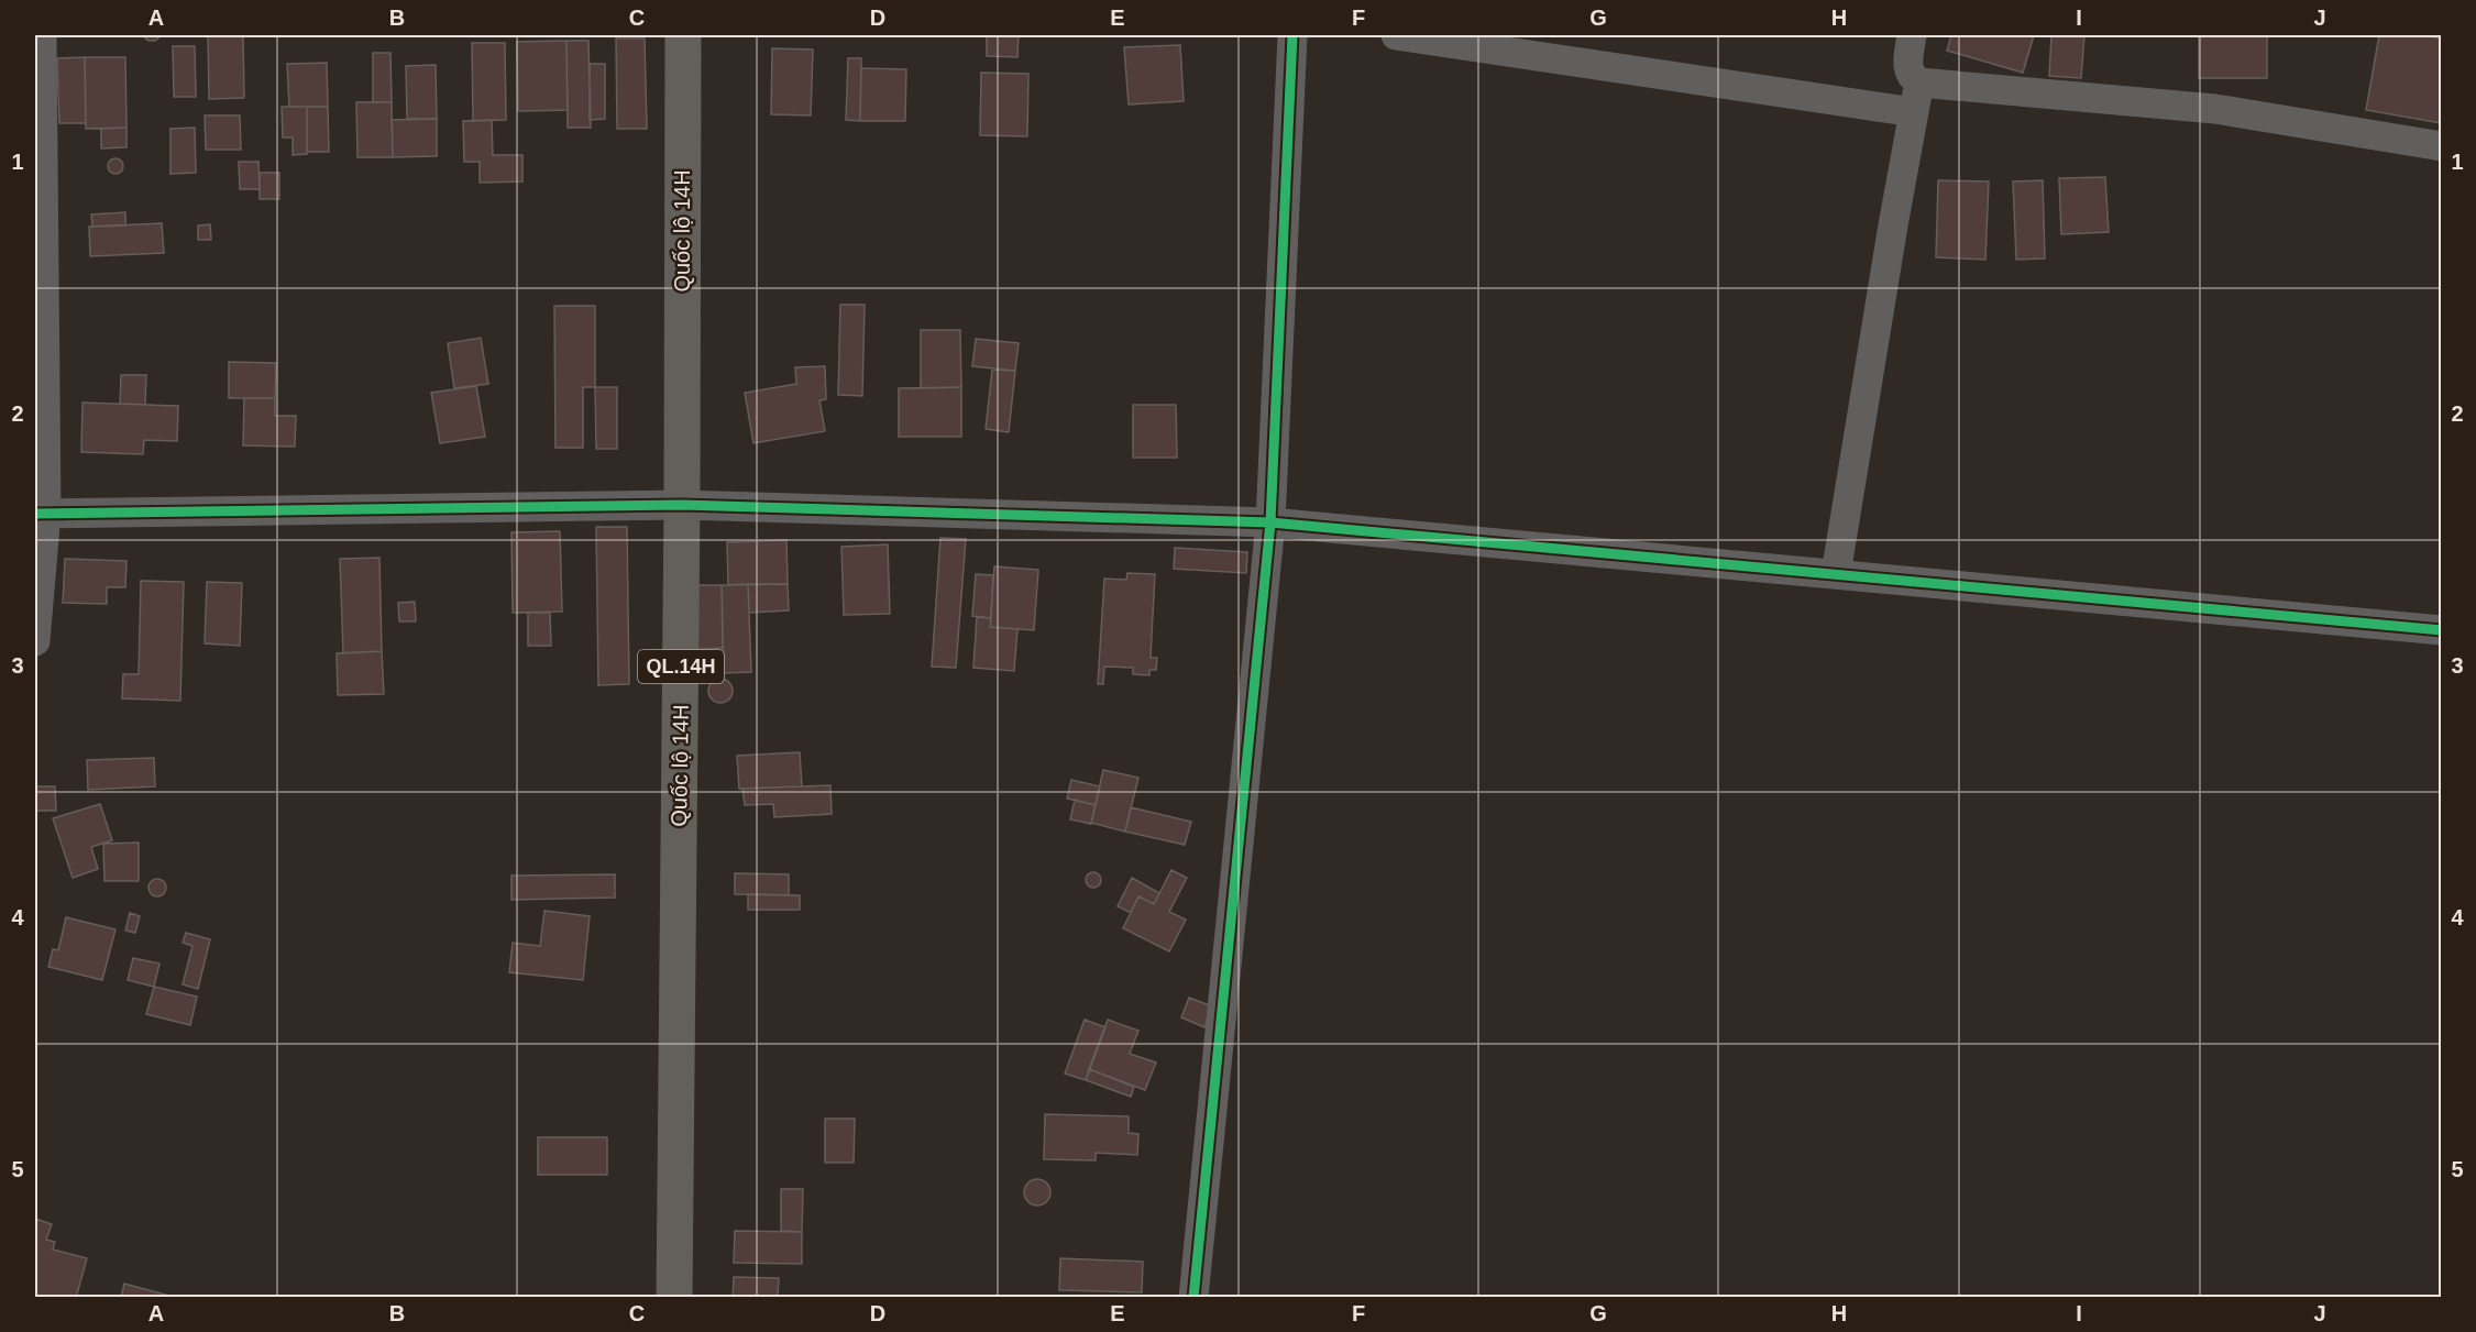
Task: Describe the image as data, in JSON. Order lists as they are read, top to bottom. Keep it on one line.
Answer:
{"streets":{"main road":["Quốc lộ 14H","QL.14H"]},"grid":{"columns":["A","B","C","D","E","F","G","H","I","J"],"rows":["1","2","3","4","5"]}}
